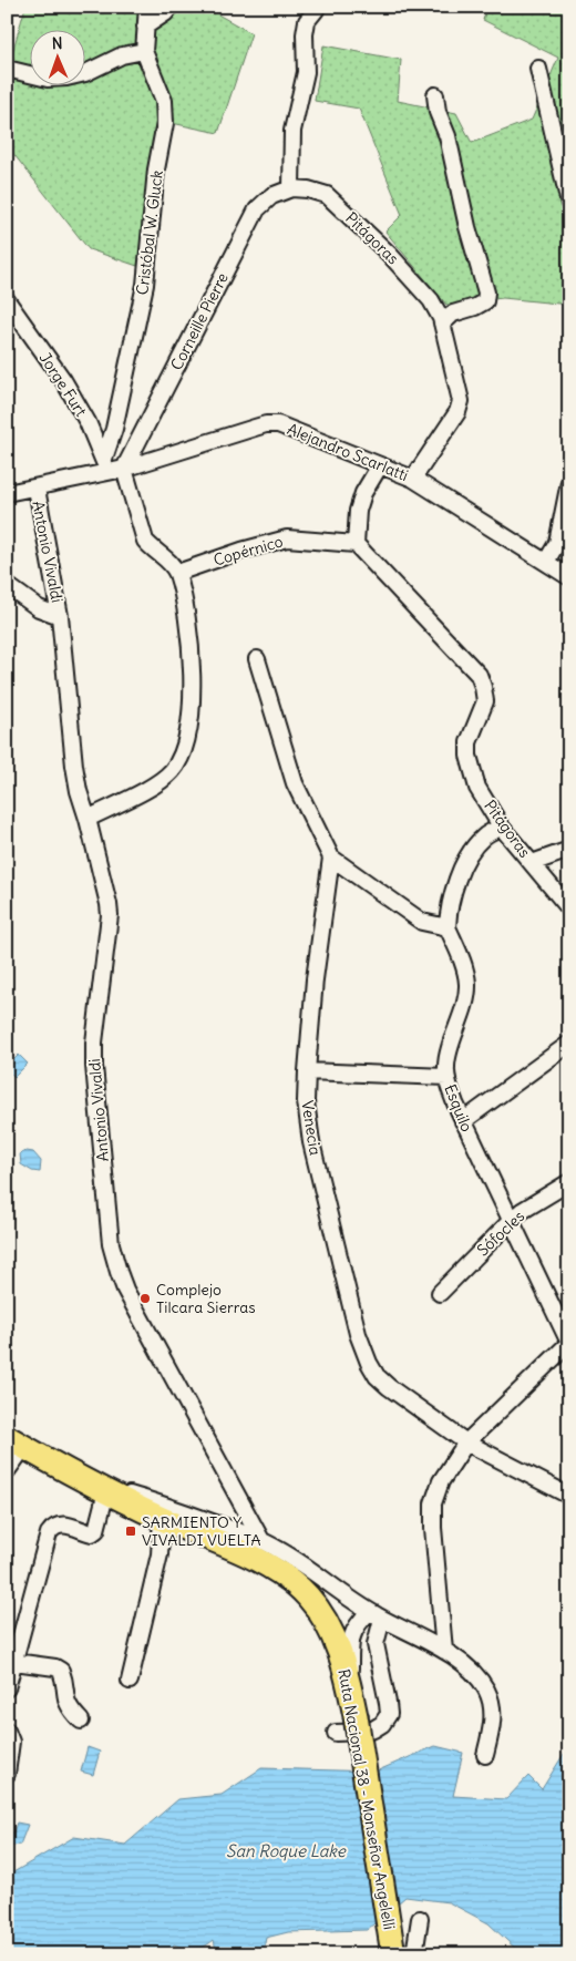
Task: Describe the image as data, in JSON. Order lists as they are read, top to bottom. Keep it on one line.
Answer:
{"streets":{"main road":["Ruta Nacional 38 - Monseñor Angelelli"],"street":["Cristóbal W. Gluck","Pitágoras","Corneille Pierre","Jorge Furt","Alejandro Scarlatti","Copérnico","Antonio Vivaldi","Esquilo","Venecia","Sófocles"]},"crossings":[["Cristóbal W. Gluck","Jorge Furt"],["Cristóbal W. Gluck","Alejandro Scarlatti"],["Pitágoras","Corneille Pierre"],["Pitágoras","Alejandro Scarlatti"],["Pitágoras","Copérnico"],["Corneille Pierre","Alejandro Scarlatti"],["Jorge Furt","Alejandro Scarlatti"],["Alejandro Scarlatti","Antonio Vivaldi"],["Esquilo","Sófocles"]],"water":["San Roque Lake"],"places":{"other":["Complejo Tilcara Sierras"],"transit":["SARMIENTO Y VIVALDI VUELTA"]},"north":"top"}
